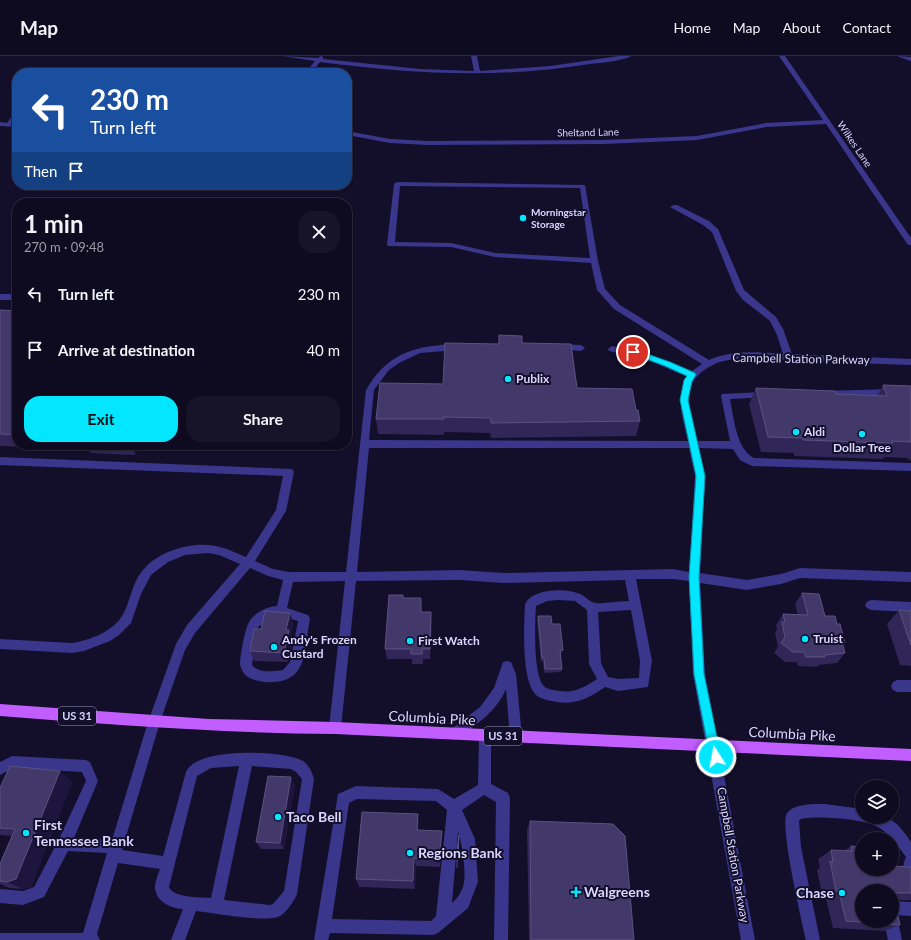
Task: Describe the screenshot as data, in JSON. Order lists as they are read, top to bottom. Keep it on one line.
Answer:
{"streets":{"main road":["US 31","Columbia Pike"],"street":["Sheltand Lane","Wilkes Lane","Campbell Station Parkway"]},"crossings":[["Sheltand Lane","Wilkes Lane"],["Campbell Station Parkway","Columbia Pike"]],"places":{"other":["Morningstar Storage","Publix","Aldi","Dollar Tree","Truist","First Watch","Andy's Frozen Custard","Taco Bell","First Tennessee Bank","Regions Bank","Chase"],"health":["Walgreens"]},"page":{"header":"Map","nav":["Home","Map","About","Contact"],"turn":["230 m","Turn left"],"then":"Then","heading":["1 min","270 m · 09:48"],"list":[{"name":"Turn left","value":"230 m"},{"name":"Arrive at destination","value":"40 m"}],"buttons":["Exit","Share"],"map_buttons":["+","−"]}}
